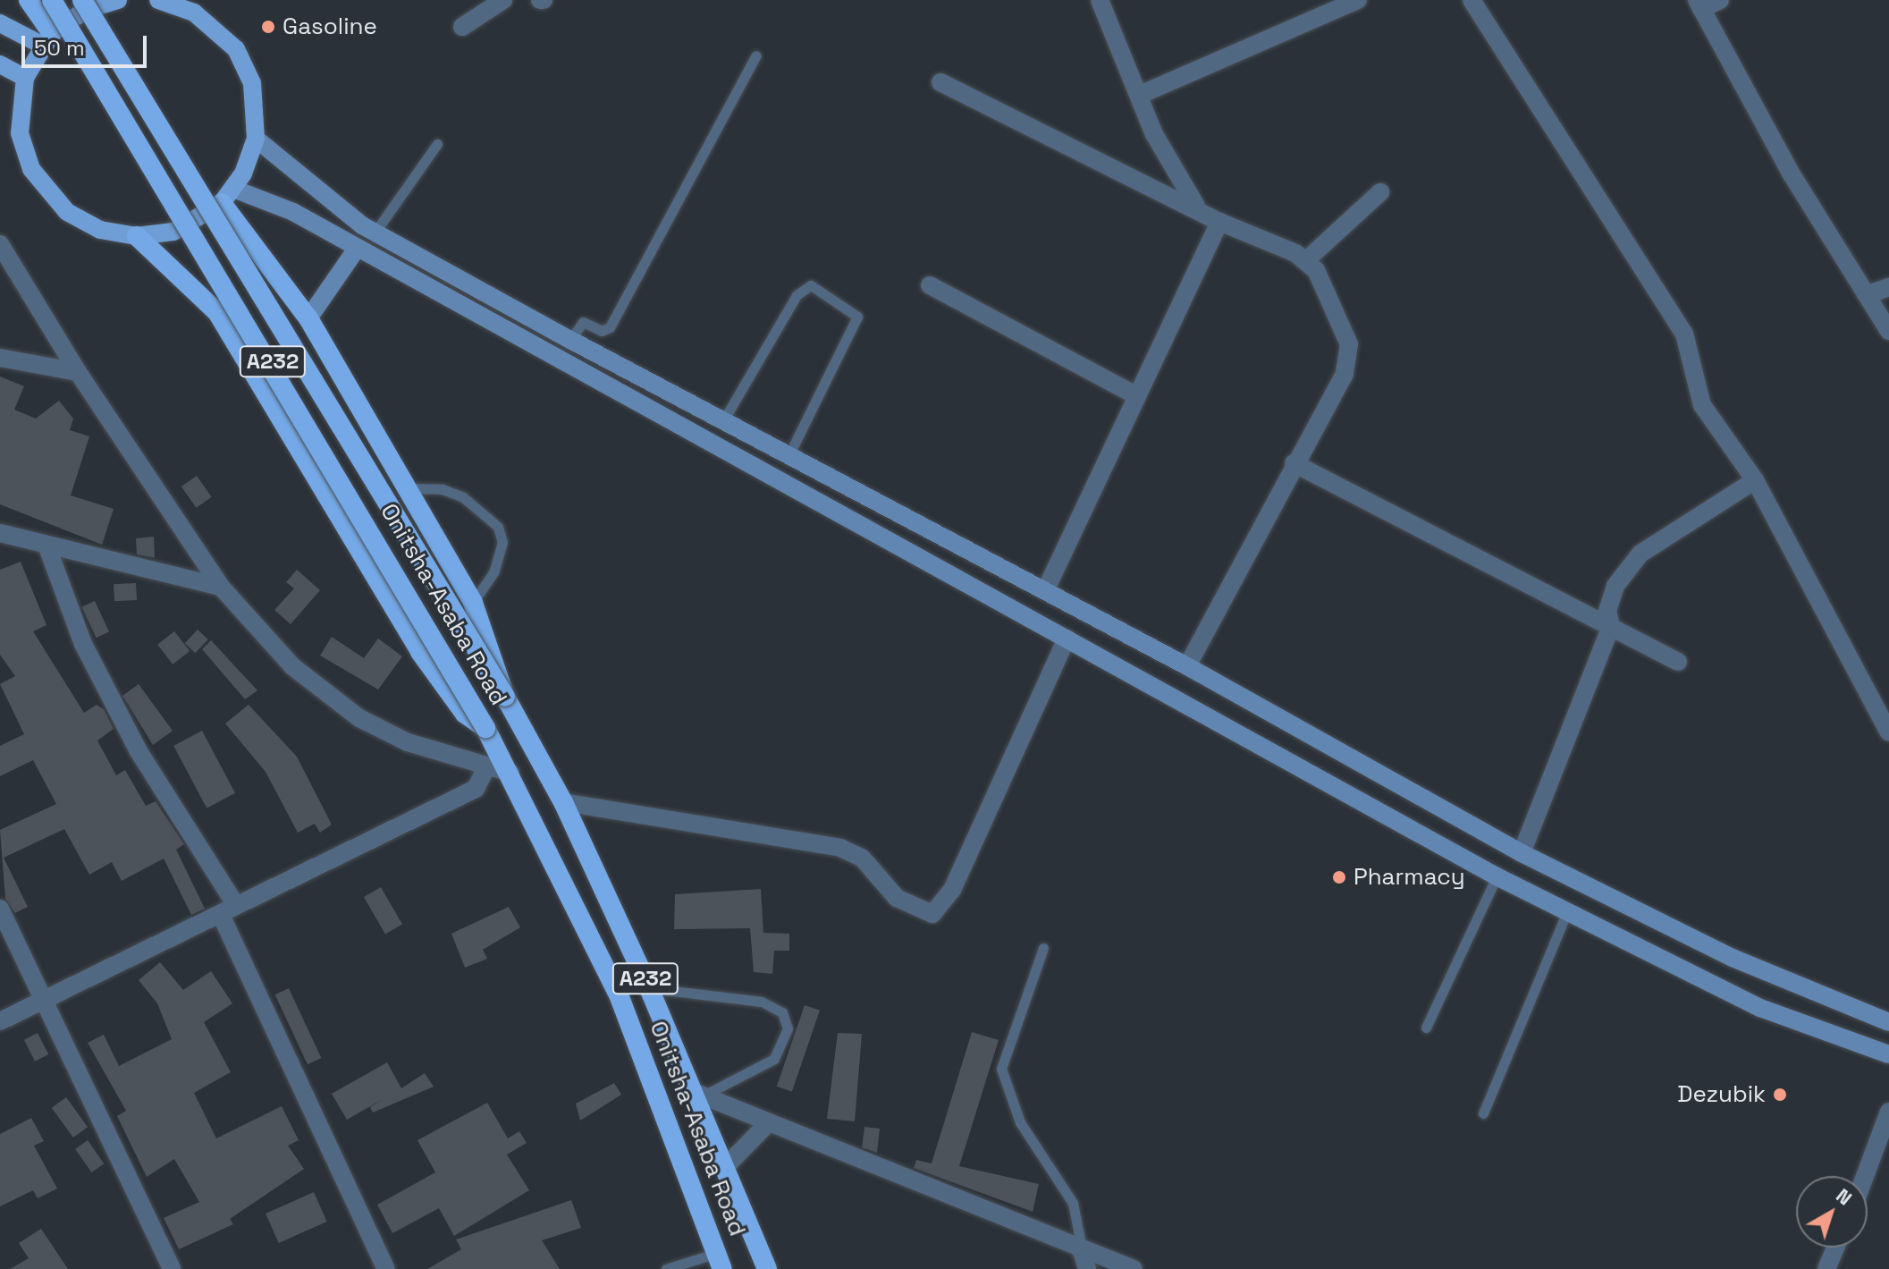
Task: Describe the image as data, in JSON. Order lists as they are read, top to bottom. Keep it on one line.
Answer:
{"streets":{"highway":["A232","Onitsha-Asaba Road"]},"places":["Gasoline","Pharmacy","Dezubik"],"scale_bar":"50 m","north":"top right"}
